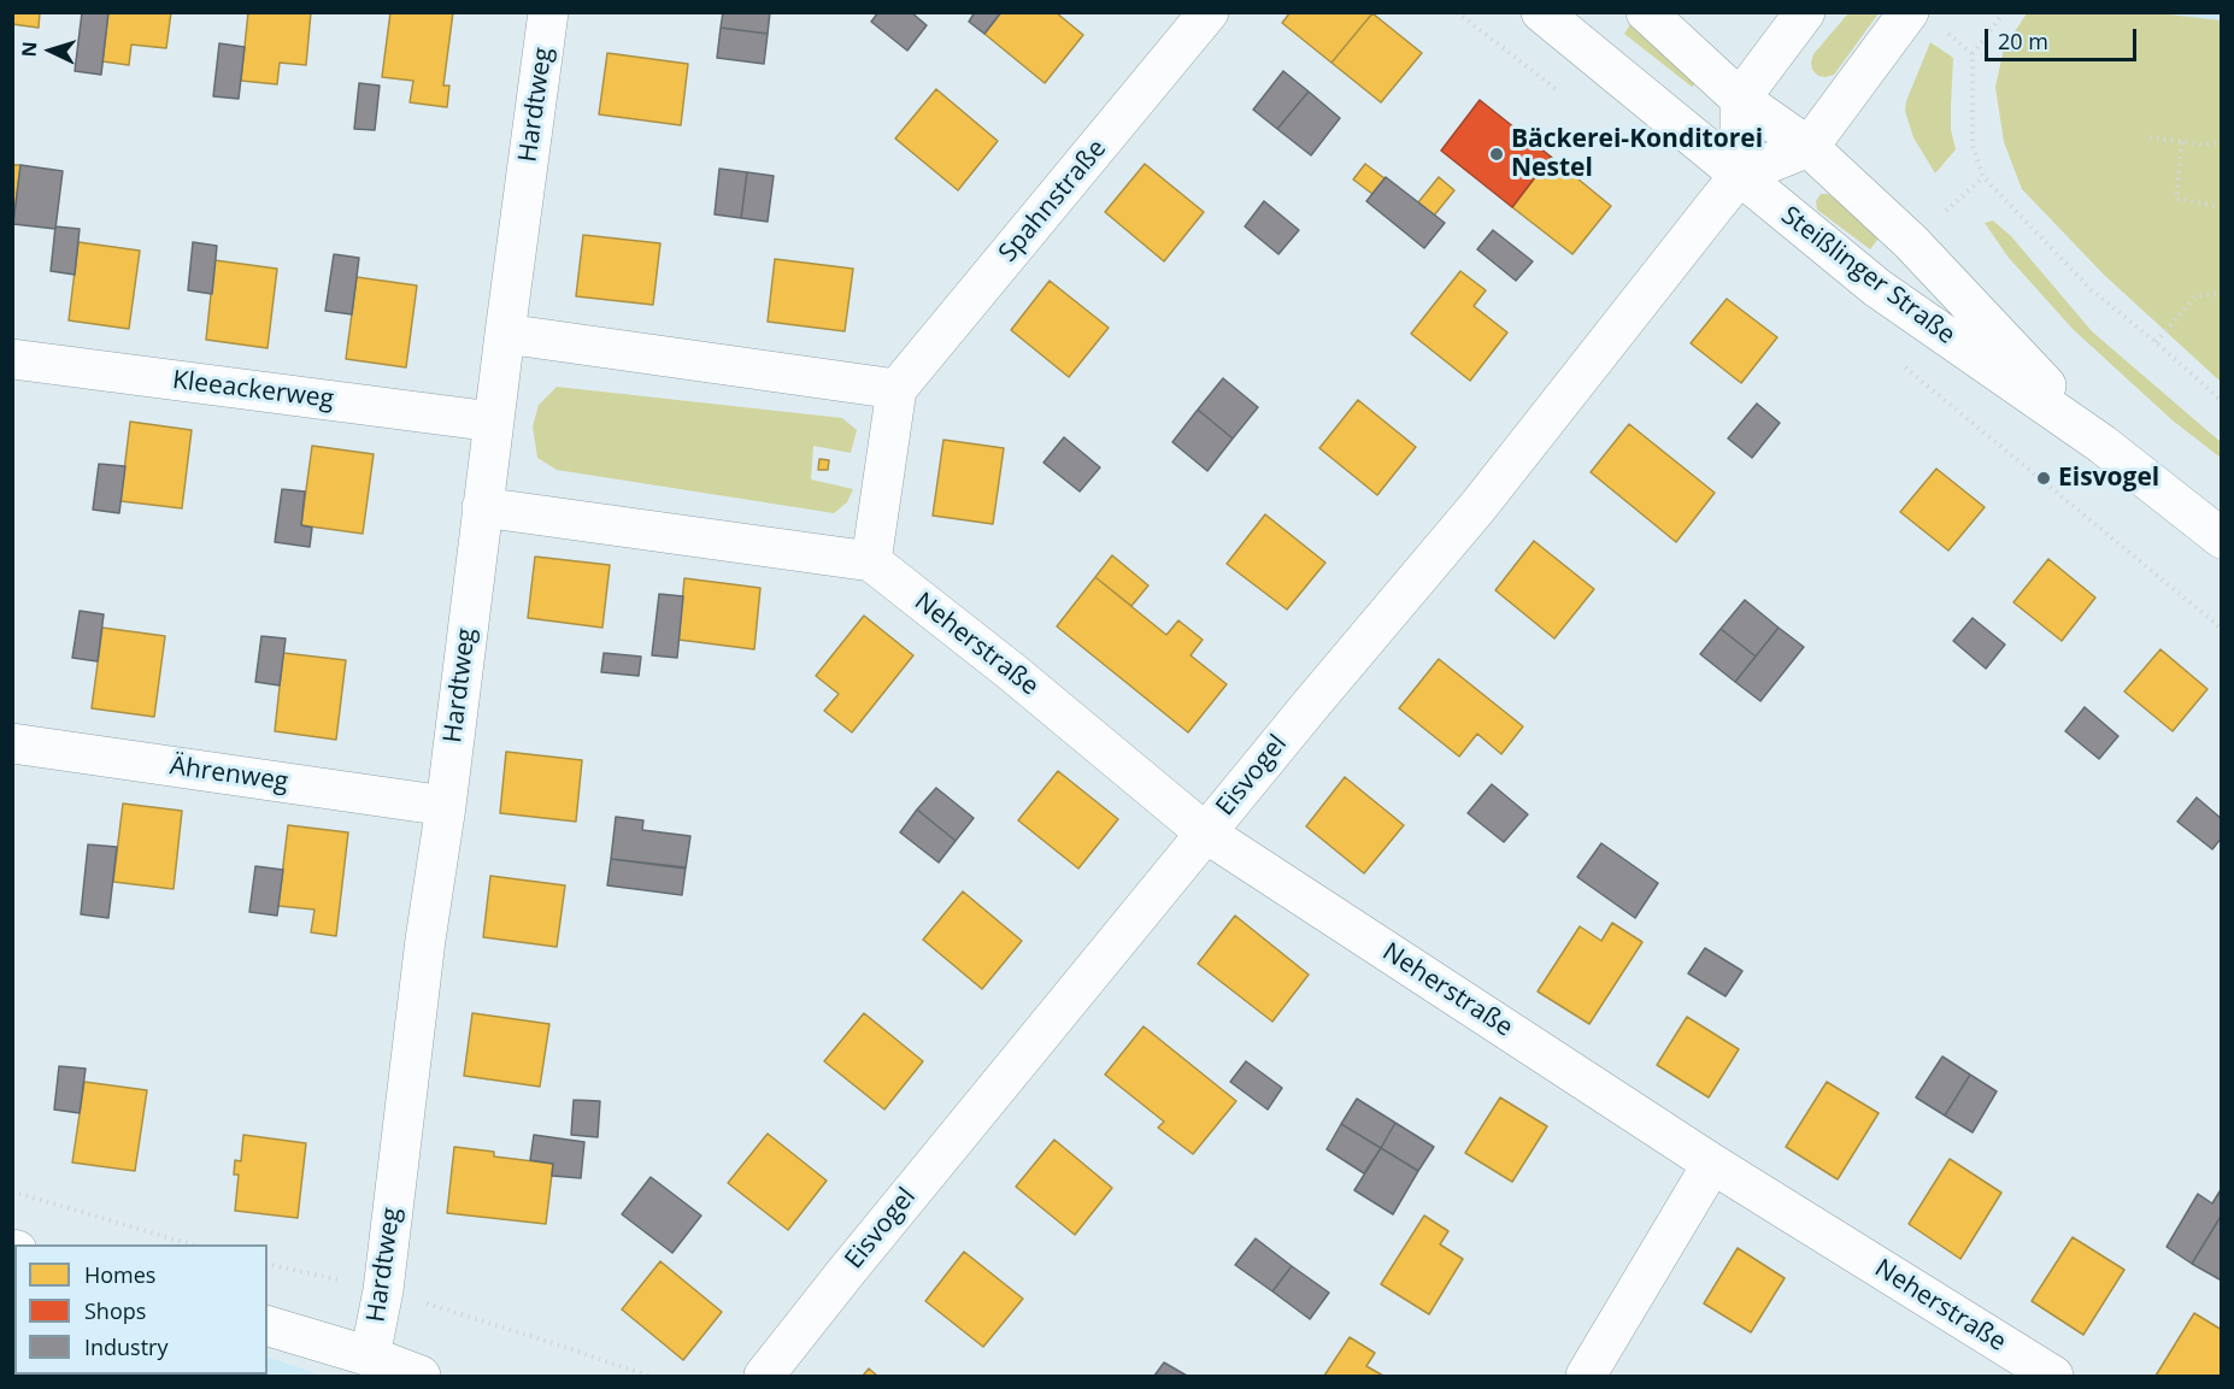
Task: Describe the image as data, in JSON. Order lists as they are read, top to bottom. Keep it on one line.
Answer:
{"streets":{"street":["Hardtweg","Spahnstraße","Steißlinger Straße","Kleeackerweg","Neherstraße","Ährenweg","Eisvogel"]},"crossings":[["Hardtweg","Kleeackerweg"],["Hardtweg","Ährenweg"],["Steißlinger Straße","Eisvogel"],["Neherstraße","Eisvogel"]],"places":["Bäckerei-Konditorei Nestel","Eisvogel"],"legend":["Homes","Shops","Industry"],"scale_bar":"20 m","north":"left"}
